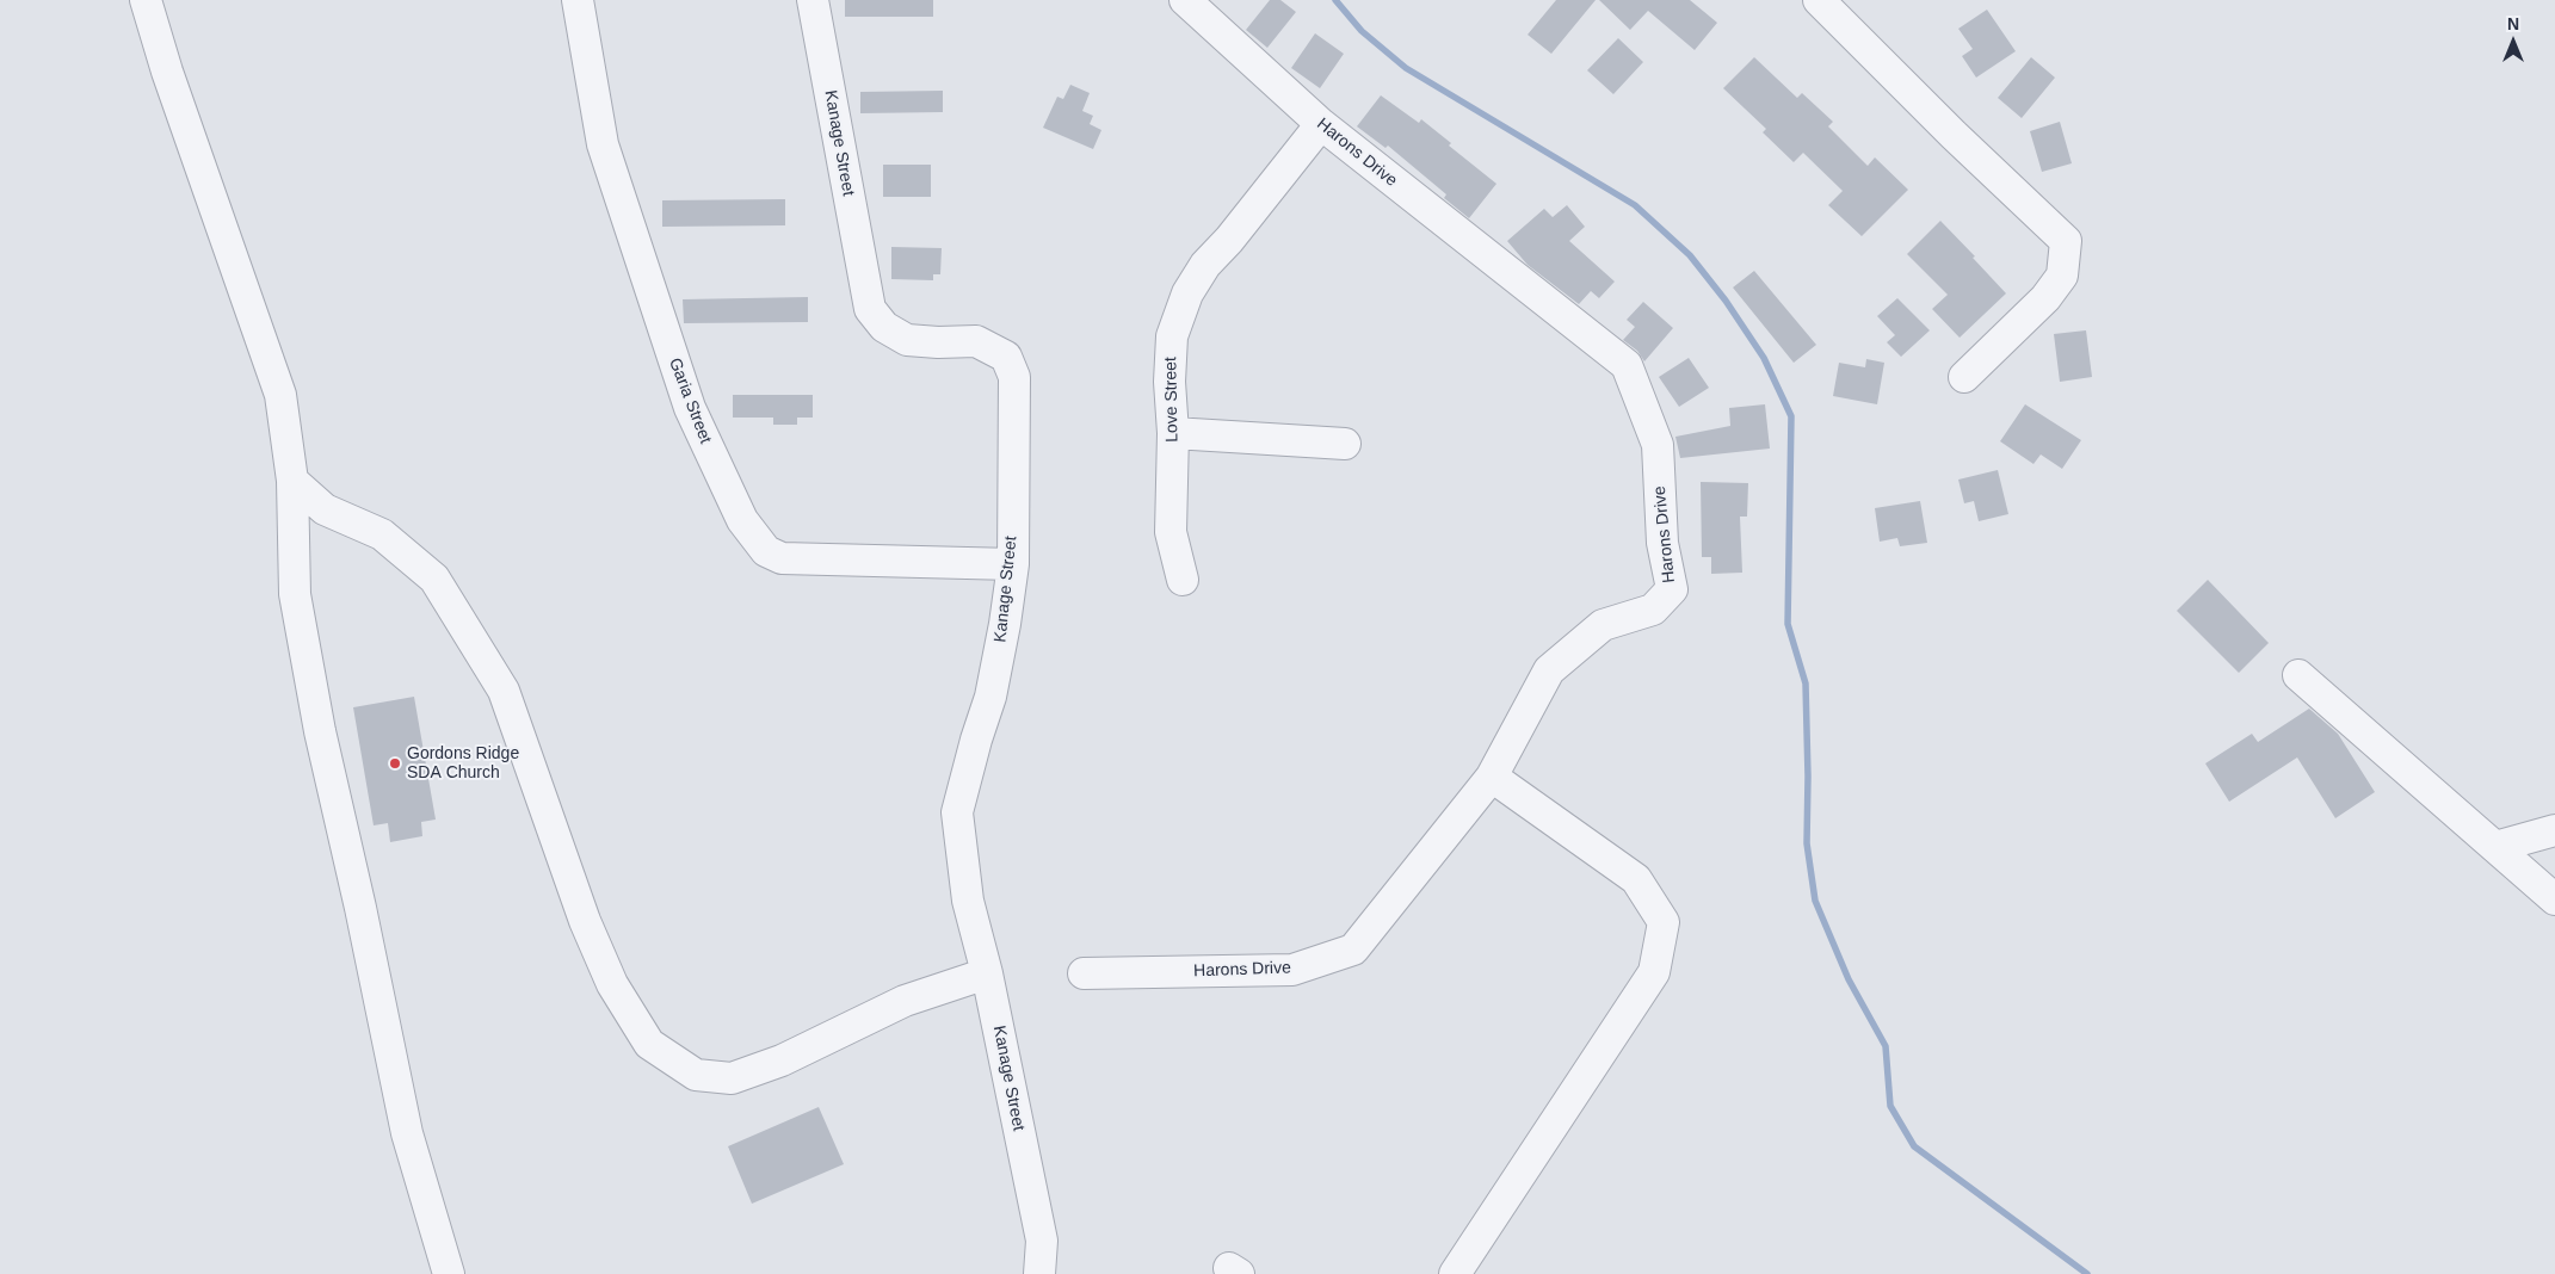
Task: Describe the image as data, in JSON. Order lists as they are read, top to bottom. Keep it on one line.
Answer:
{"streets":{"street":["Kanage Street","Harons Drive","Love Street","Garia Street"]},"crossings":[["Kanage Street","Garia Street"],["Harons Drive","Love Street"]],"places":["Gordons Ridge SDA Church"],"north":"top"}
